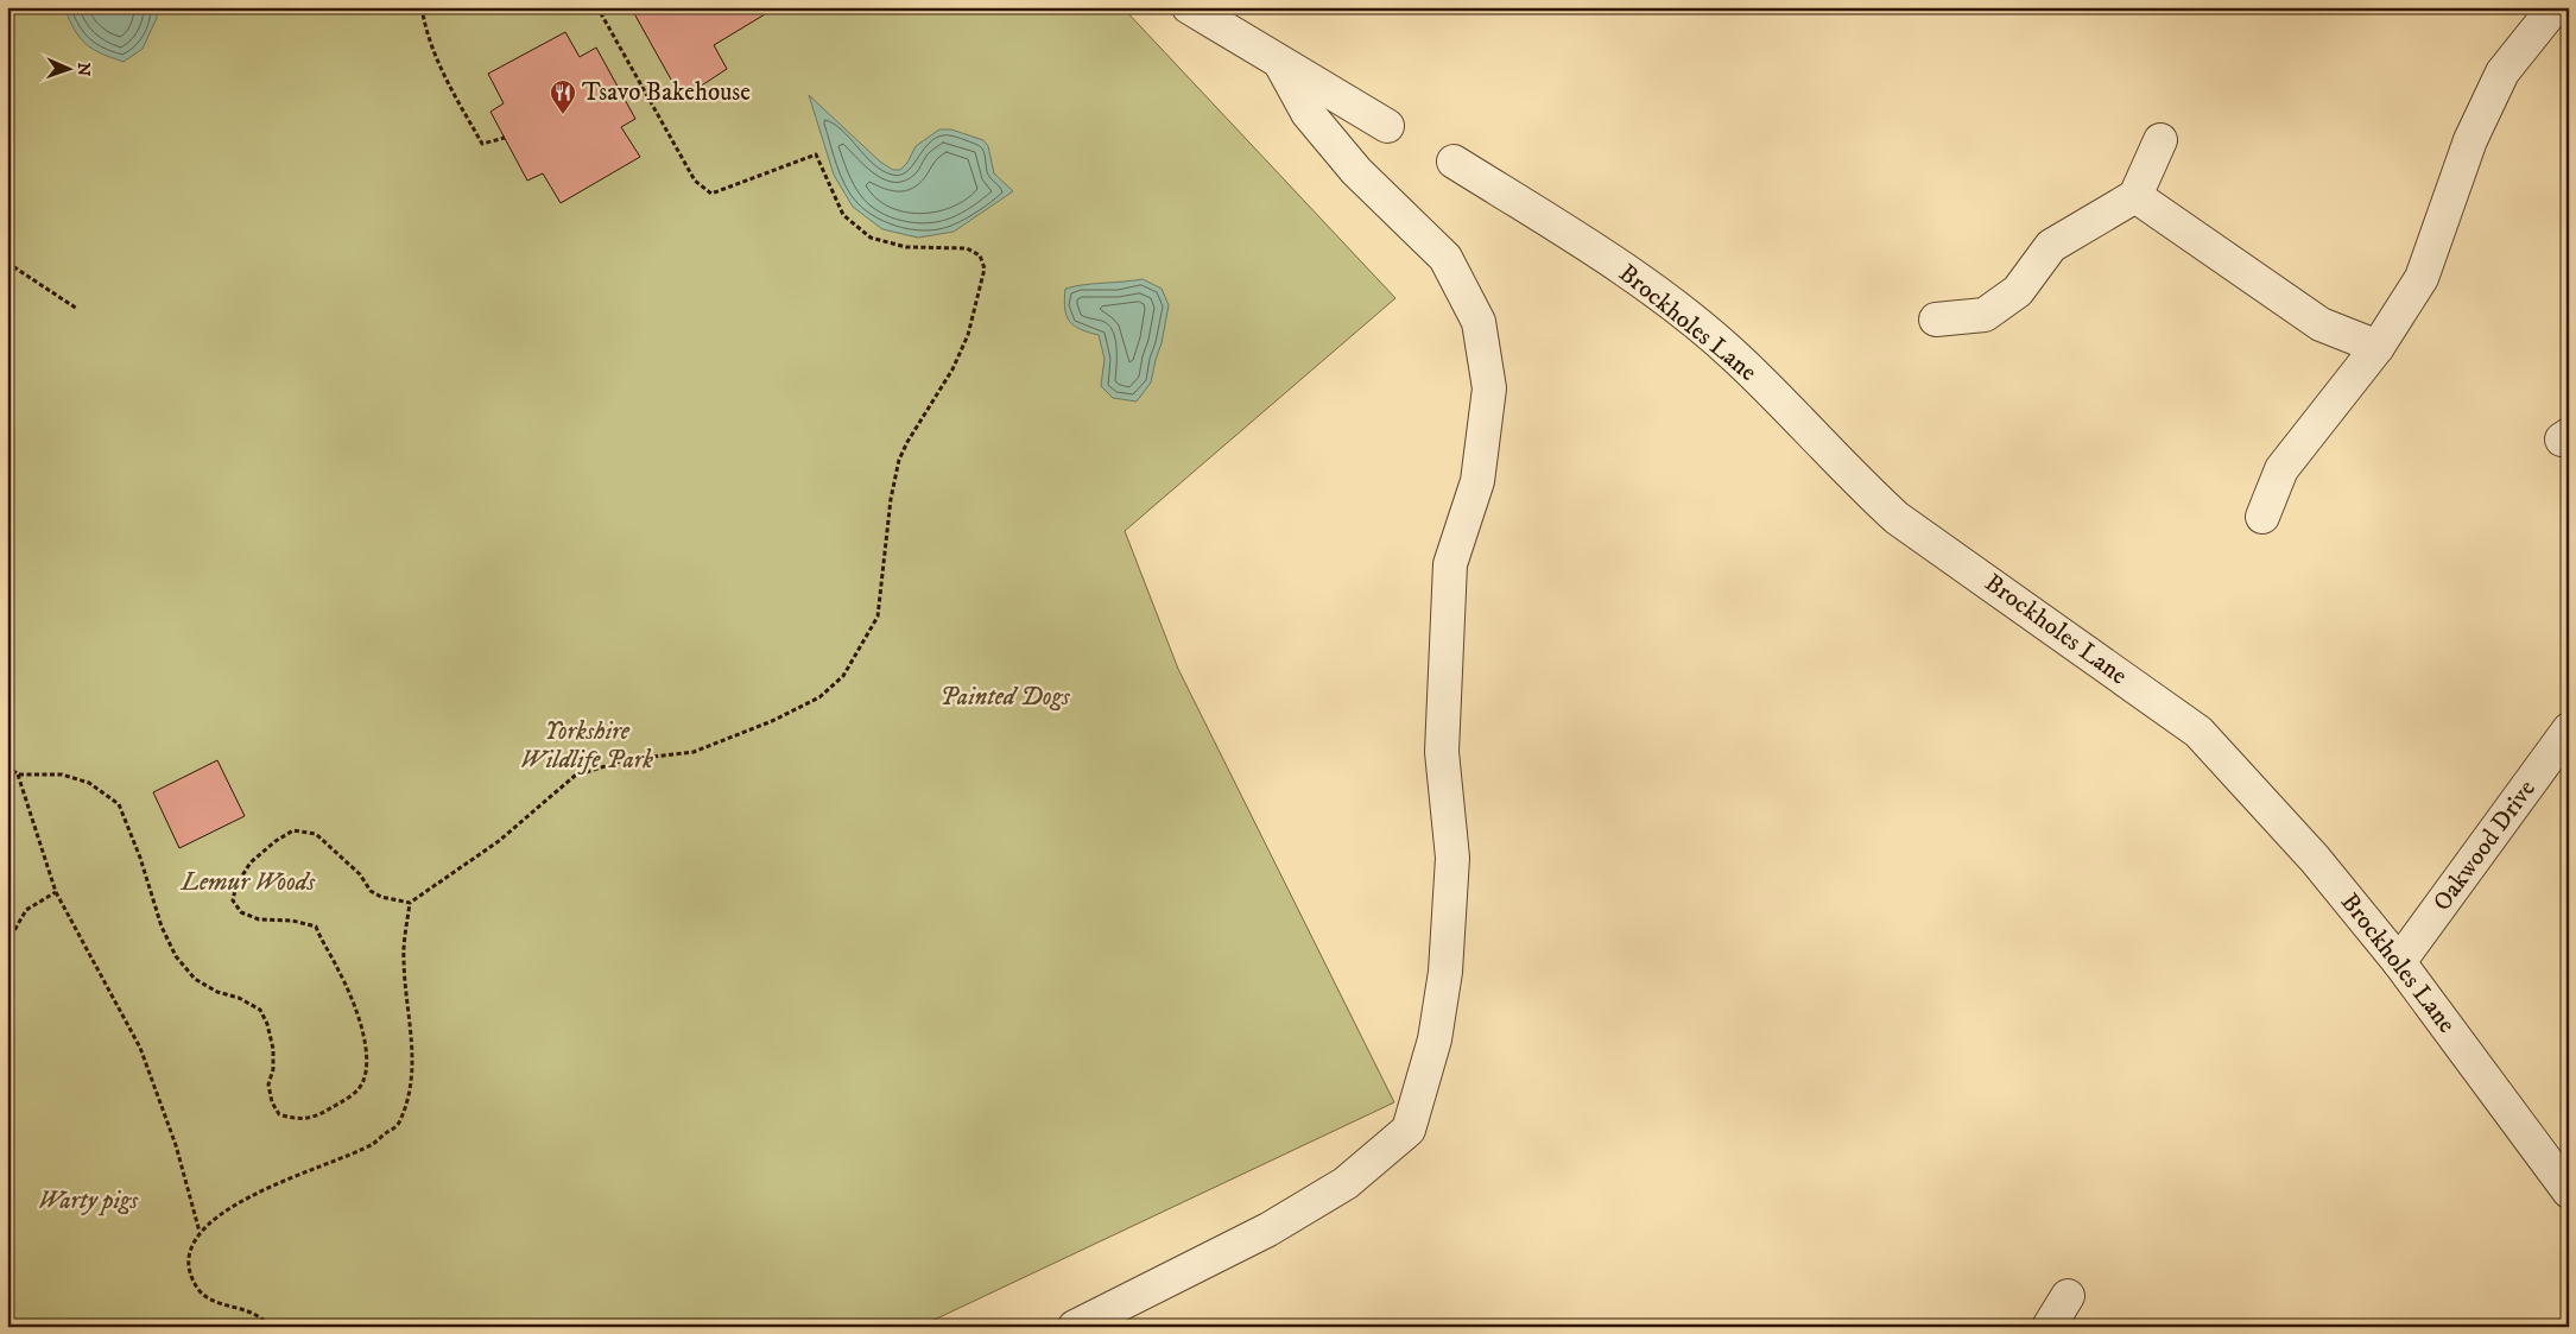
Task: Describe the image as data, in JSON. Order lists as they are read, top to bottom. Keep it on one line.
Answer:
{"streets":{"street":["Brockholes Lane","Oakwood Drive"]},"crossings":[["Brockholes Lane","Oakwood Drive"]],"parks":["Painted Dogs","Yorkshire Wildlife Park","Lemur Woods","Warty pigs"],"places":{"restaurant":["Tsavo Bakehouse"]},"north":"right"}
